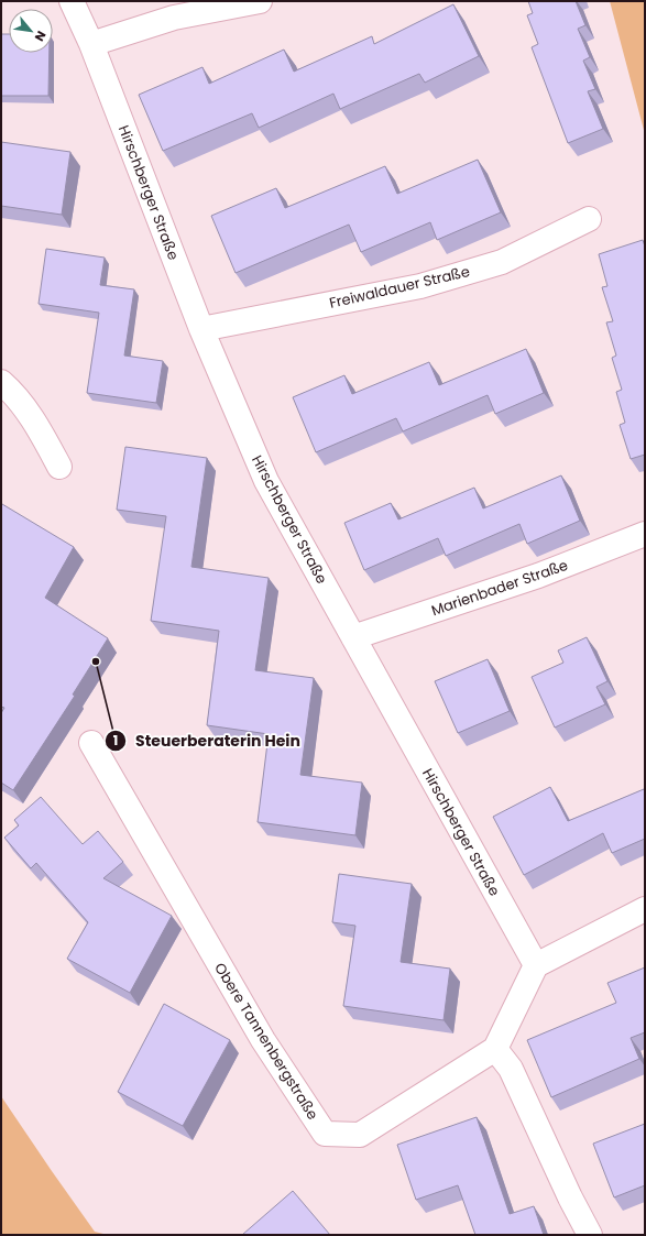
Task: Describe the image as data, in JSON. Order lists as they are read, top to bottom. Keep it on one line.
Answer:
{"streets":{"street":["Hirschberger Straße","Freiwaldauer Straße","Marienbader Straße","Obere Tannenbergstraße"]},"crossings":[["Hirschberger Straße","Freiwaldauer Straße"],["Hirschberger Straße","Marienbader Straße"]],"places":["Steuerberaterin Hein"],"north":"bottom right"}
